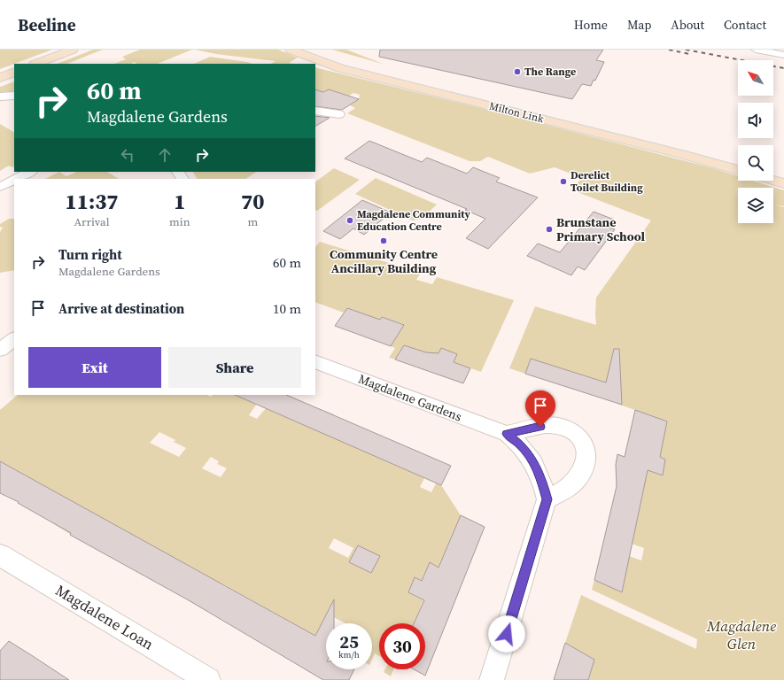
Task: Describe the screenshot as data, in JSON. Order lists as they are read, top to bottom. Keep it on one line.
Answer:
{"streets":{"main road":["Milton Link"],"street":["Magdalene Gardens","Magdalene Loan"]},"parks":["Magdalene Glen"],"places":["The Range","Derelict Toilet Building","Magdalene Community Education Centre","Brunstane Primary School","Community Centre Ancillary Building"],"north":"top left","page":{"header":"Beeline","nav":["Home","Map","About","Contact"],"turn":["60 m","Magdalene Gardens"],"eta":["11:37","Arrival","1","min","70","m"],"list":[{"name":"Turn right","note":"Magdalene Gardens","value":"60 m"},{"name":"Arrive at destination","value":"10 m"}],"buttons":["Exit","Share"],"speed":"25 km/h","limit":"30"}}
